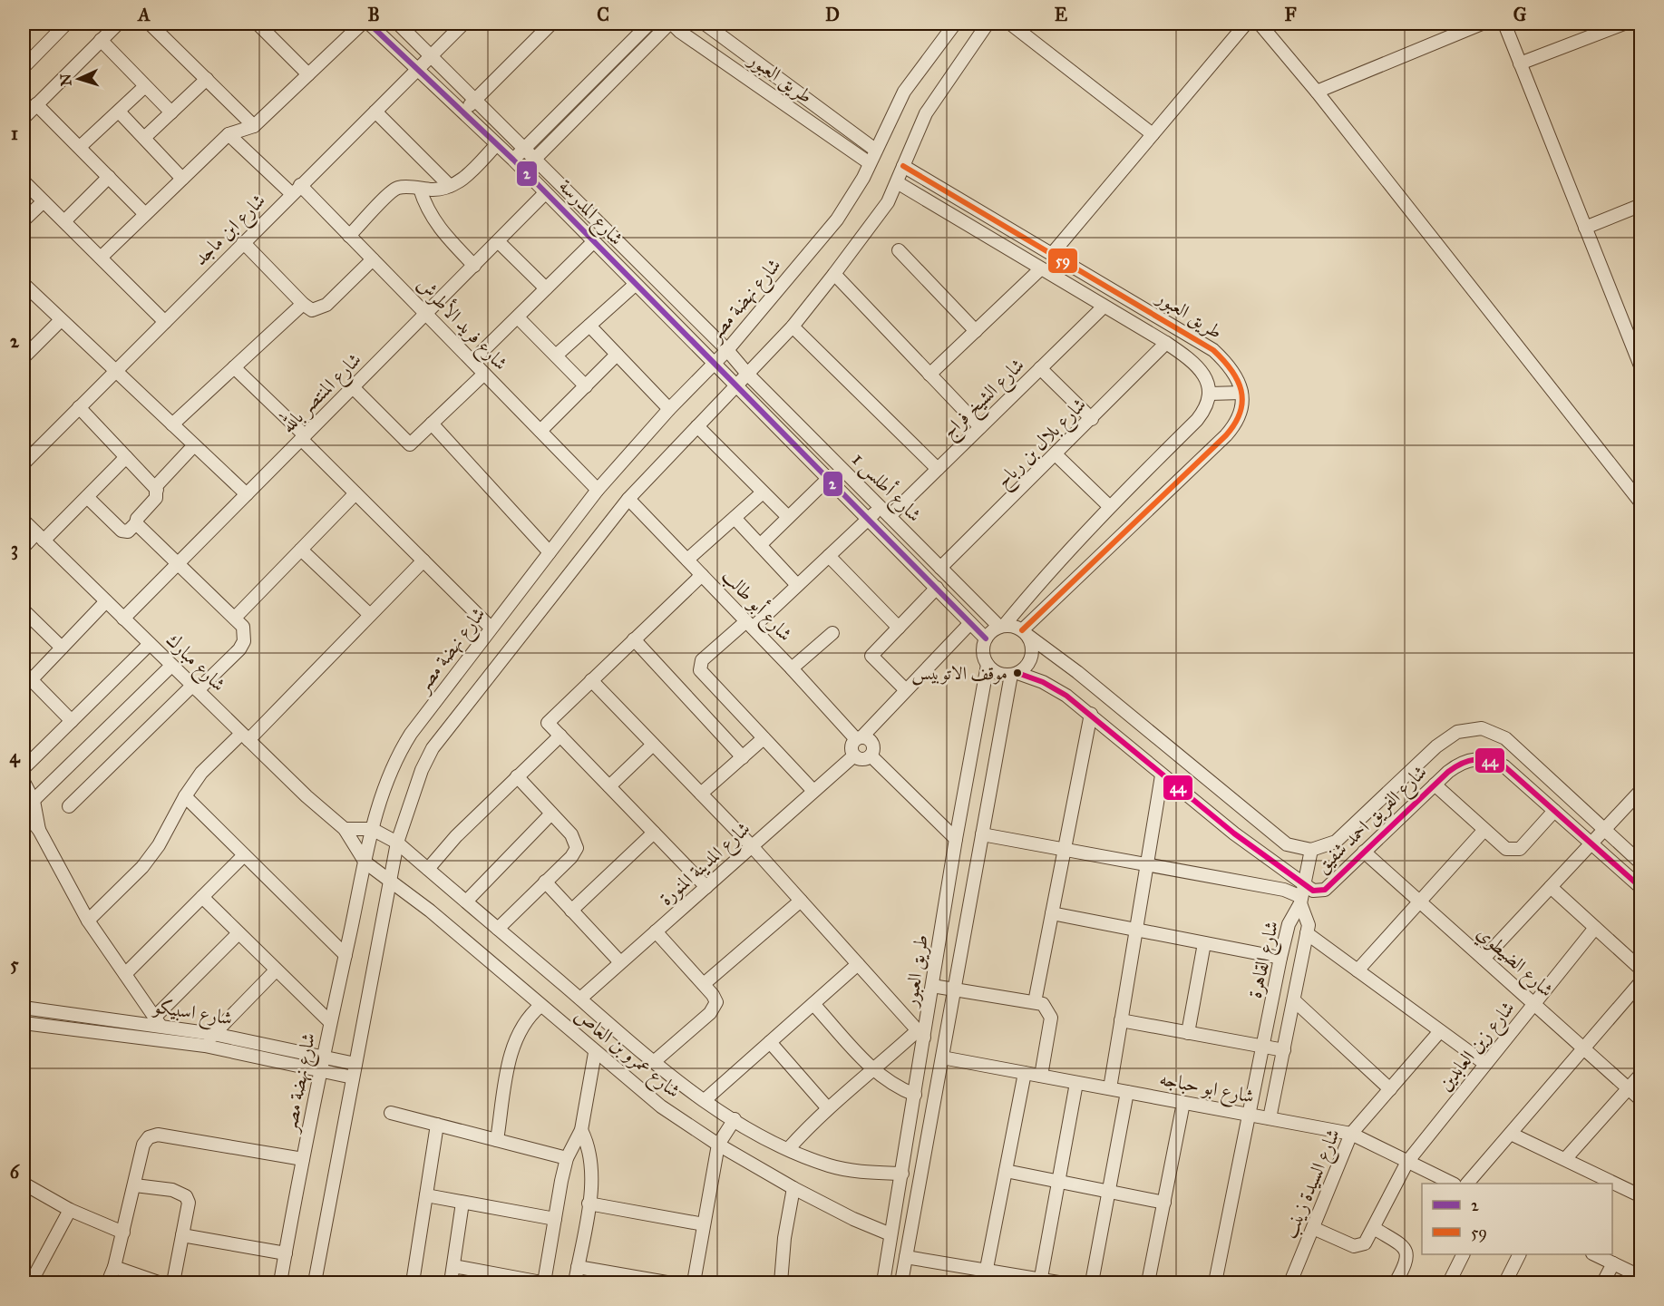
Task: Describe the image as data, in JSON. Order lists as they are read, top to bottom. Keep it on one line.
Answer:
{"streets":{"street":["طريق العبور","شارع المدرسة","شارع ابن ماجد","شارع نهضة مصر","شارع فريد الأطرش","شارع المنتصر بالله","شارع الشيخ فراج","شارع بلال بن رباح","شارع أطلس 1","شارع أبو طالب","شارع مبارك","شارع الفريق احمد شفيق","شارع المدينة المنورة","شارع القاهرة","شارع الضيطوي","شارع اسبيكو","شارع زين العابدين","شارع عمرو بن العاص","شارع ابو حباجه","شارع السيدة زينب"]},"crossings":[["طريق العبور","شارع نهضة مصر"],["طريق العبور","شارع الشيخ فراج"],["طريق العبور","شارع بلال بن رباح"],["طريق العبور","شارع أطلس 1"],["طريق العبور","شارع الفريق احمد شفيق"],["طريق العبور","شارع عمرو بن العاص"],["شارع المدرسة","شارع ابن ماجد"],["شارع المدرسة","شارع نهضة مصر"],["شارع المدرسة","شارع المنتصر بالله"],["شارع المدرسة","شارع أطلس 1"],["شارع ابن ماجد","شارع فريد الأطرش"],["شارع نهضة مصر","شارع فريد الأطرش"],["شارع نهضة مصر","شارع مبارك"],["شارع نهضة مصر","شارع اسبيكو"],["شارع نهضة مصر","شارع عمرو بن العاص"],["شارع فريد الأطرش","شارع المنتصر بالله"],["شارع المنتصر بالله","شارع مبارك"],["شارع الشيخ فراج","شارع أطلس 1"],["شارع الشيخ فراج","شارع أبو طالب"],["شارع بلال بن رباح","شارع أطلس 1"],["شارع أطلس 1","شارع الفريق احمد شفيق"],["شارع أبو طالب","شارع المدينة المنورة"],["شارع مبارك","شارع عمرو بن العاص"],["شارع الفريق احمد شفيق","شارع القاهرة"],["شارع الفريق احمد شفيق","شارع الضيطوي"],["شارع المدينة المنورة","شارع عمرو بن العاص"],["شارع القاهرة","شارع ابو حباجه"],["شارع الضيطوي","شارع زين العابدين"],["شارع زين العابدين","شارع ابو حباجه"],["شارع زين العابدين","شارع السيدة زينب"],["شارع ابو حباجه","شارع السيدة زينب"]],"places":["موقف الاتوبيس"],"lines":["transit line 2","transit line 59","transit line 44"],"legend":["2","59"],"north":"left","grid":{"columns":["A","B","C","D","E","F","G"],"rows":["1","2","3","4","5","6"]}}
